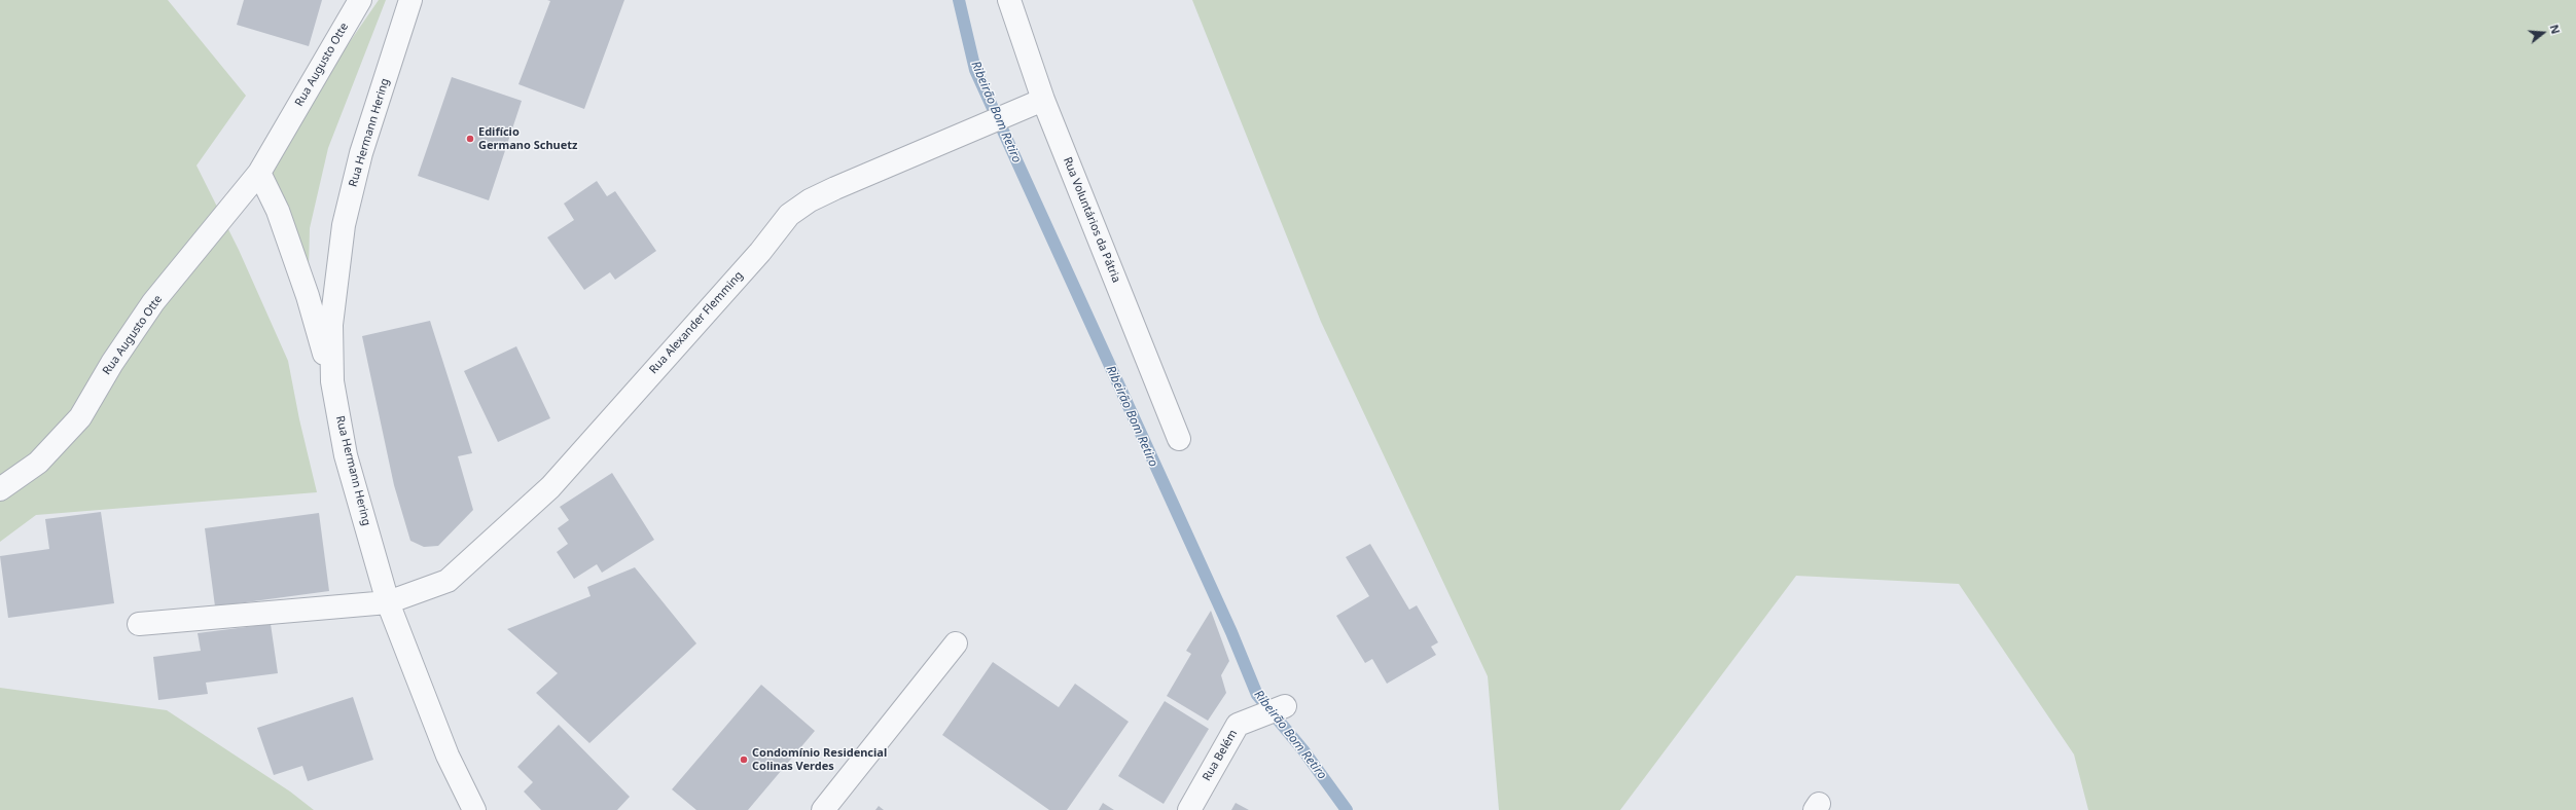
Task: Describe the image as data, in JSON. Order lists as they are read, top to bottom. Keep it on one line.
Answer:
{"streets":{"street":["Rua Augusto Otte","Rua Hermann Hering","Rua Voluntários da Pátria","Rua Alexander Flemming","Rua Belém"]},"crossings":[["Rua Hermann Hering","Rua Alexander Flemming"],["Rua Voluntários da Pátria","Rua Alexander Flemming"]],"water":["Ribeirão Bom Retiro"],"places":["Edifício Germano Schuetz","Condomínio Residencial Colinas Verdes"],"north":"right"}
